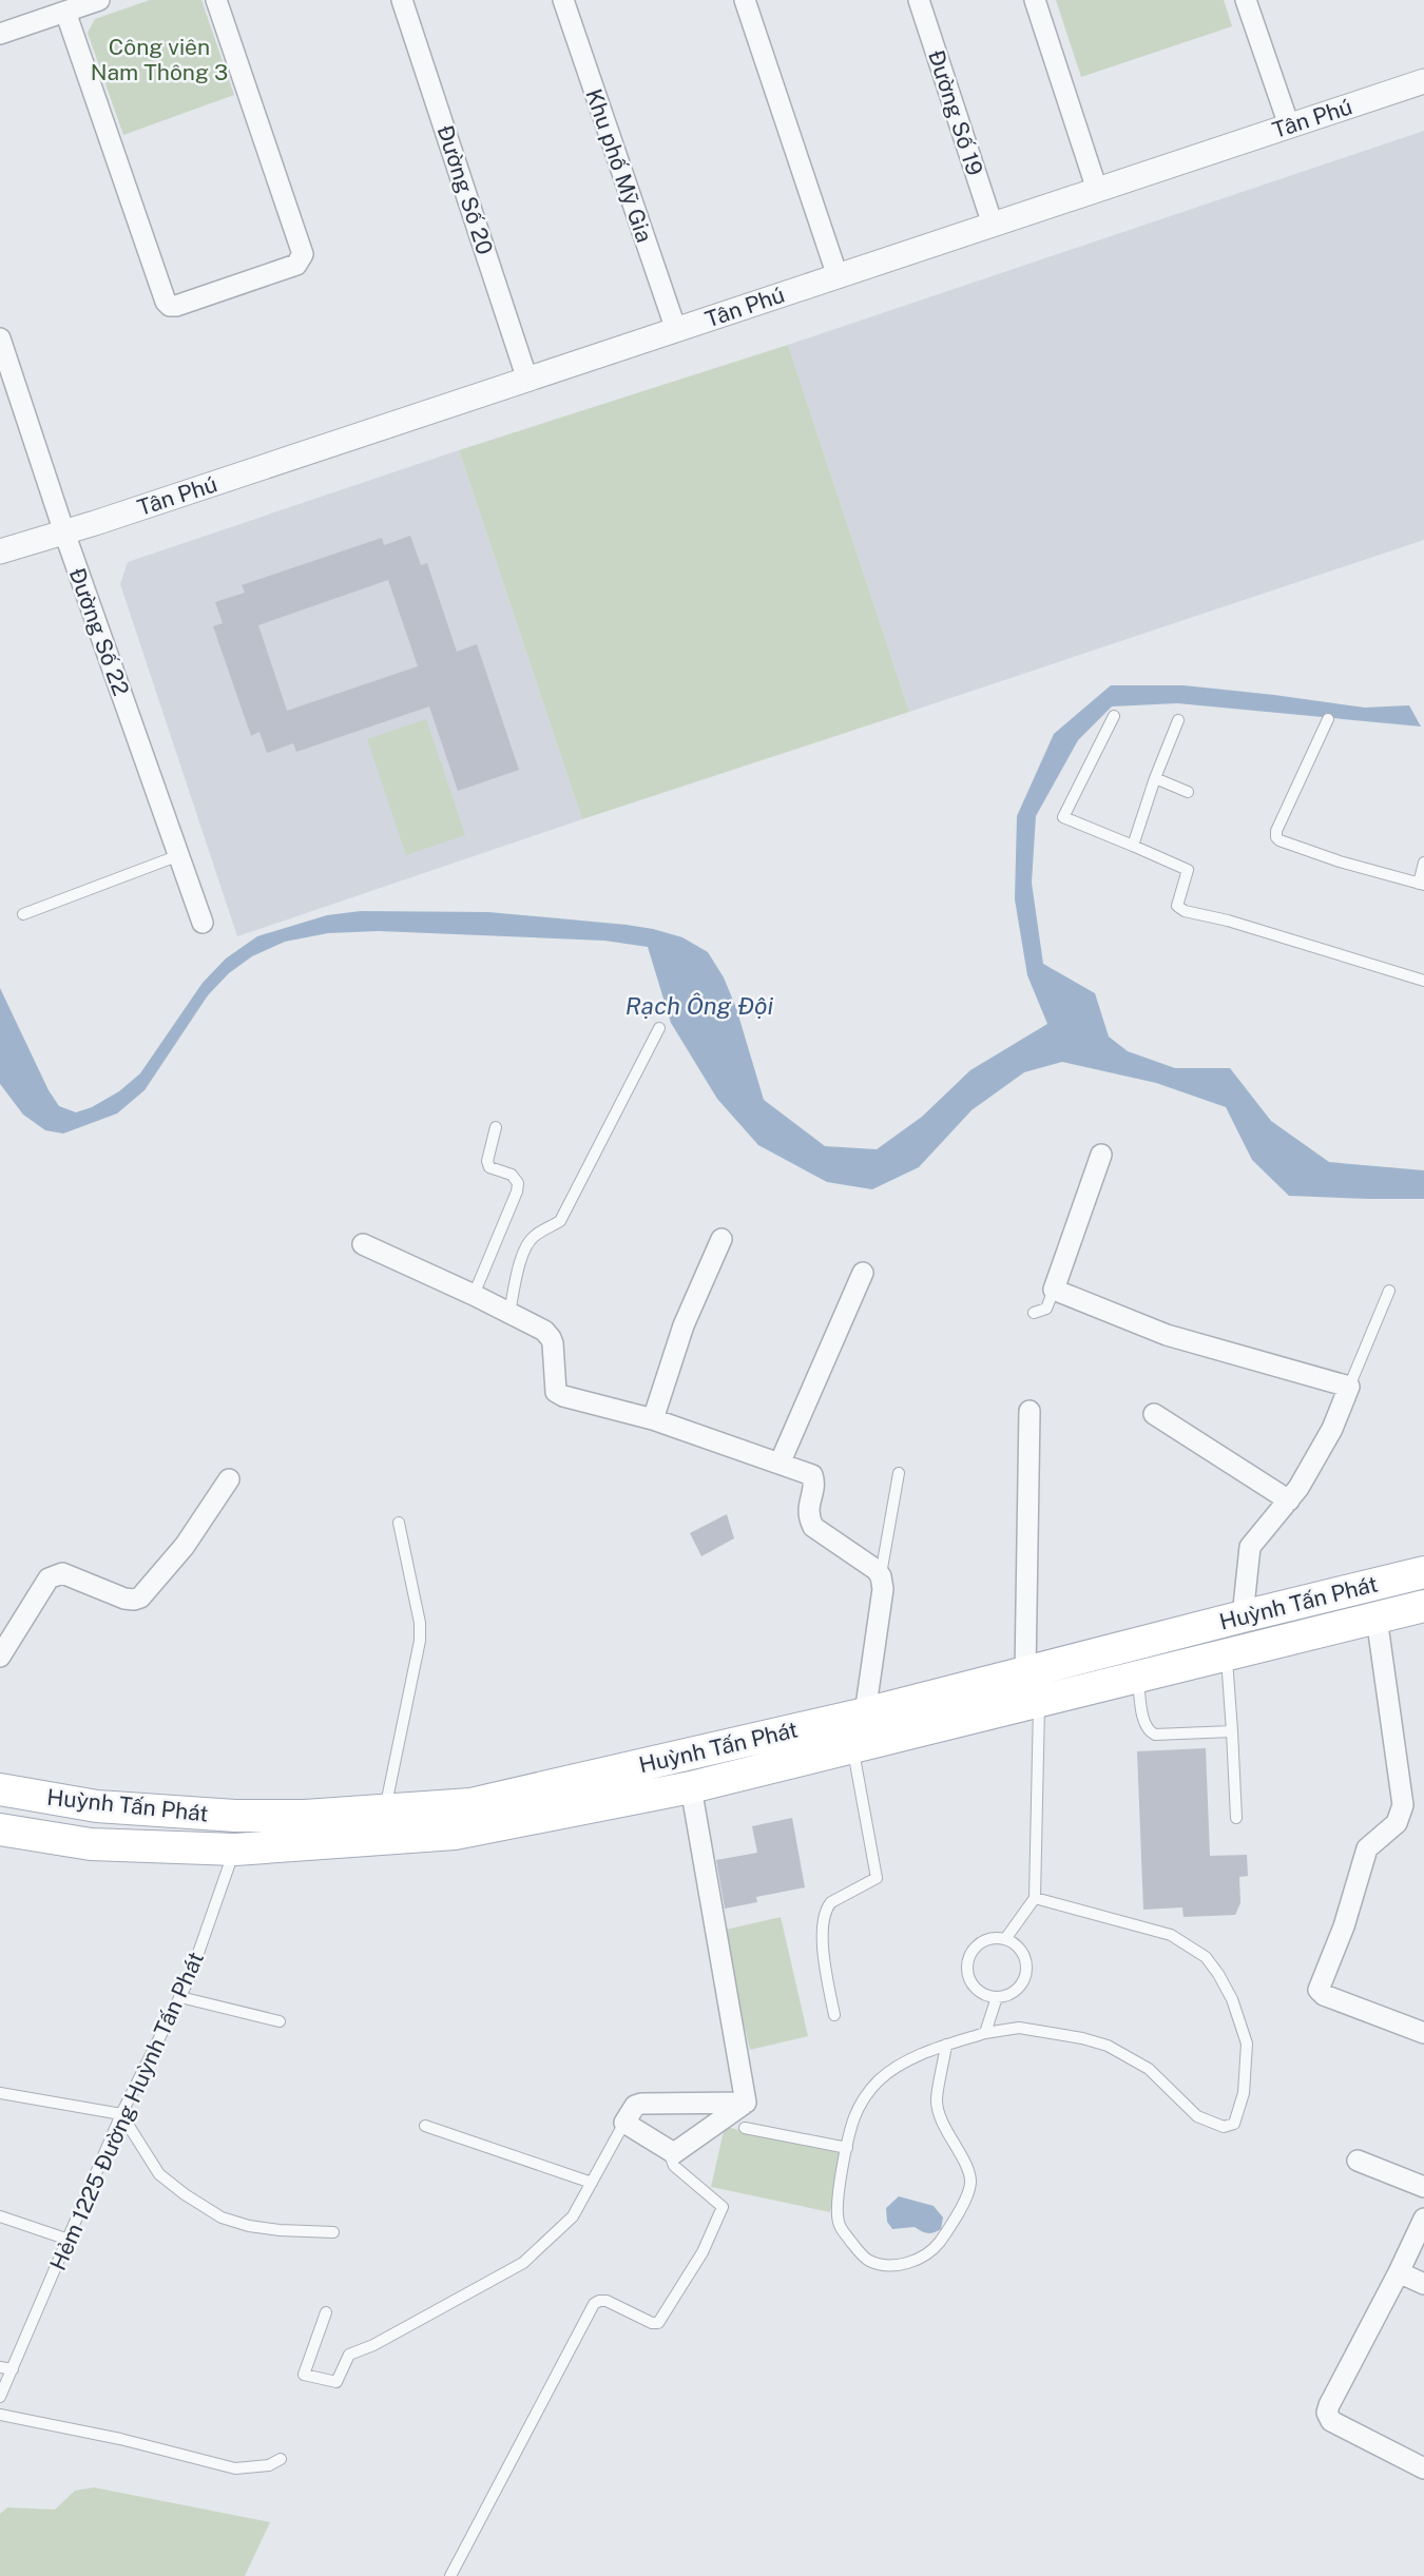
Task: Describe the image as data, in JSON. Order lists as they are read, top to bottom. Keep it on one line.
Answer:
{"streets":{"main road":["Huỳnh Tấn Phát"],"street":["Đường Số 19","Tân Phú","Khu phố Mỹ Gia","Đường Số 20","Đường Số 22"],"lane":["Hẻm 1225 Đường Huỳnh Tấn Phát"]},"crossings":[["Đường Số 19","Tân Phú"],["Tân Phú","Khu phố Mỹ Gia"],["Tân Phú","Đường Số 20"],["Tân Phú","Đường Số 22"],["Huỳnh Tấn Phát","Hẻm 1225 Đường Huỳnh Tấn Phát"]],"water":["Rạch Ông Đội"],"parks":["Công viên Nam Thông 3"]}
